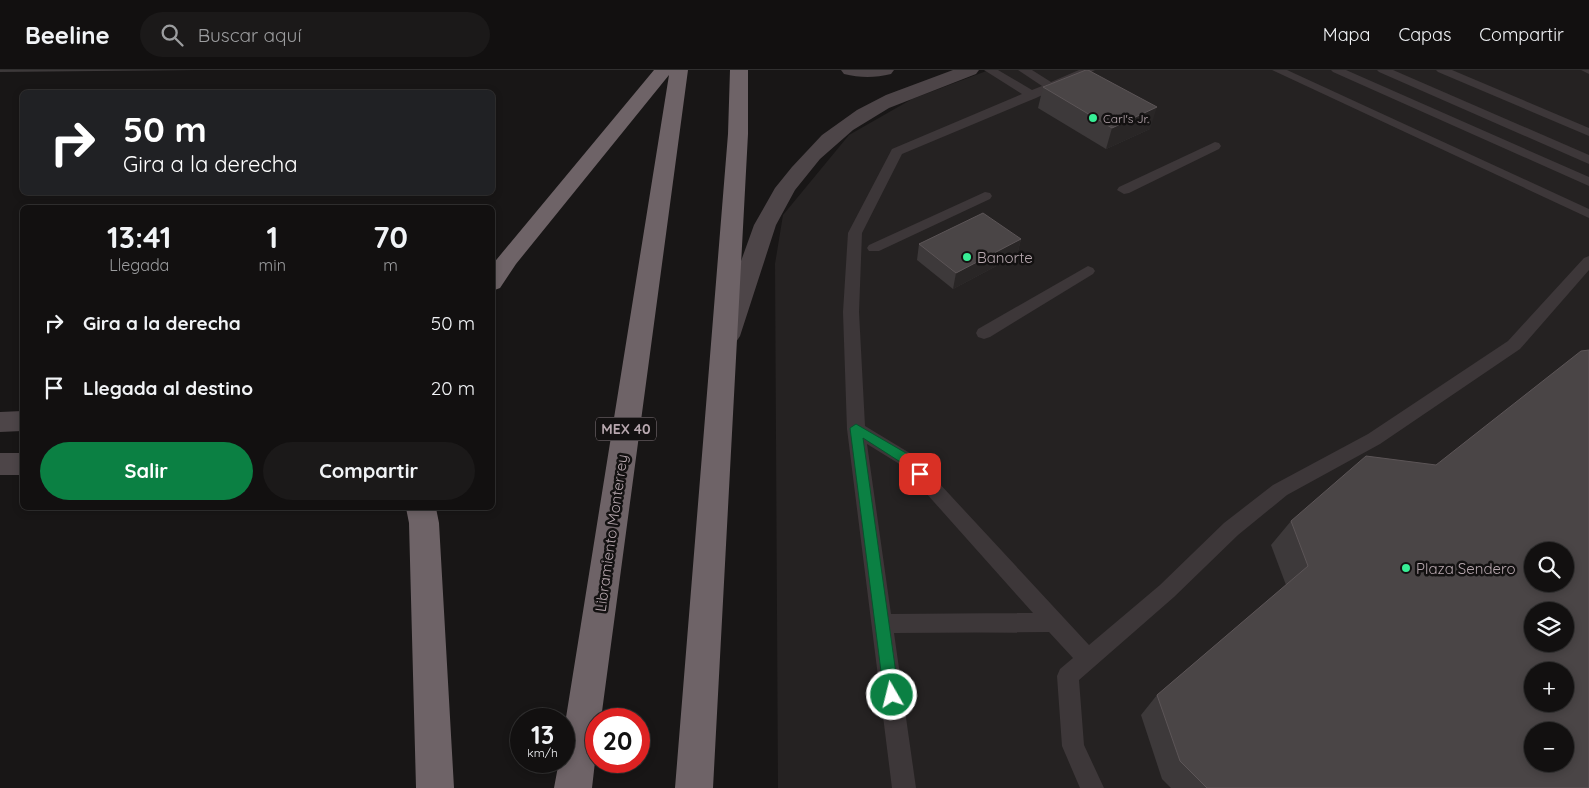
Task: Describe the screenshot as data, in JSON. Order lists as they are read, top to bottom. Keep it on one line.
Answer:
{"streets":{"highway":["MEX 40","Libramiento Monterrey"]},"places":["Carl's Jr.","Banorte","Plaza Sendero"],"page":{"header":"Beeline","search":"Buscar aquí","nav":["Mapa","Capas","Compartir"],"turn":["50 m","Gira a la derecha"],"eta":["13:41","Llegada","1","min","70","m"],"list":[{"name":"Gira a la derecha","value":"50 m"},{"name":"Llegada al destino","value":"20 m"}],"buttons":["Salir","Compartir"],"map_buttons":["+","−"],"speed":"13 km/h","limit":"20"}}
